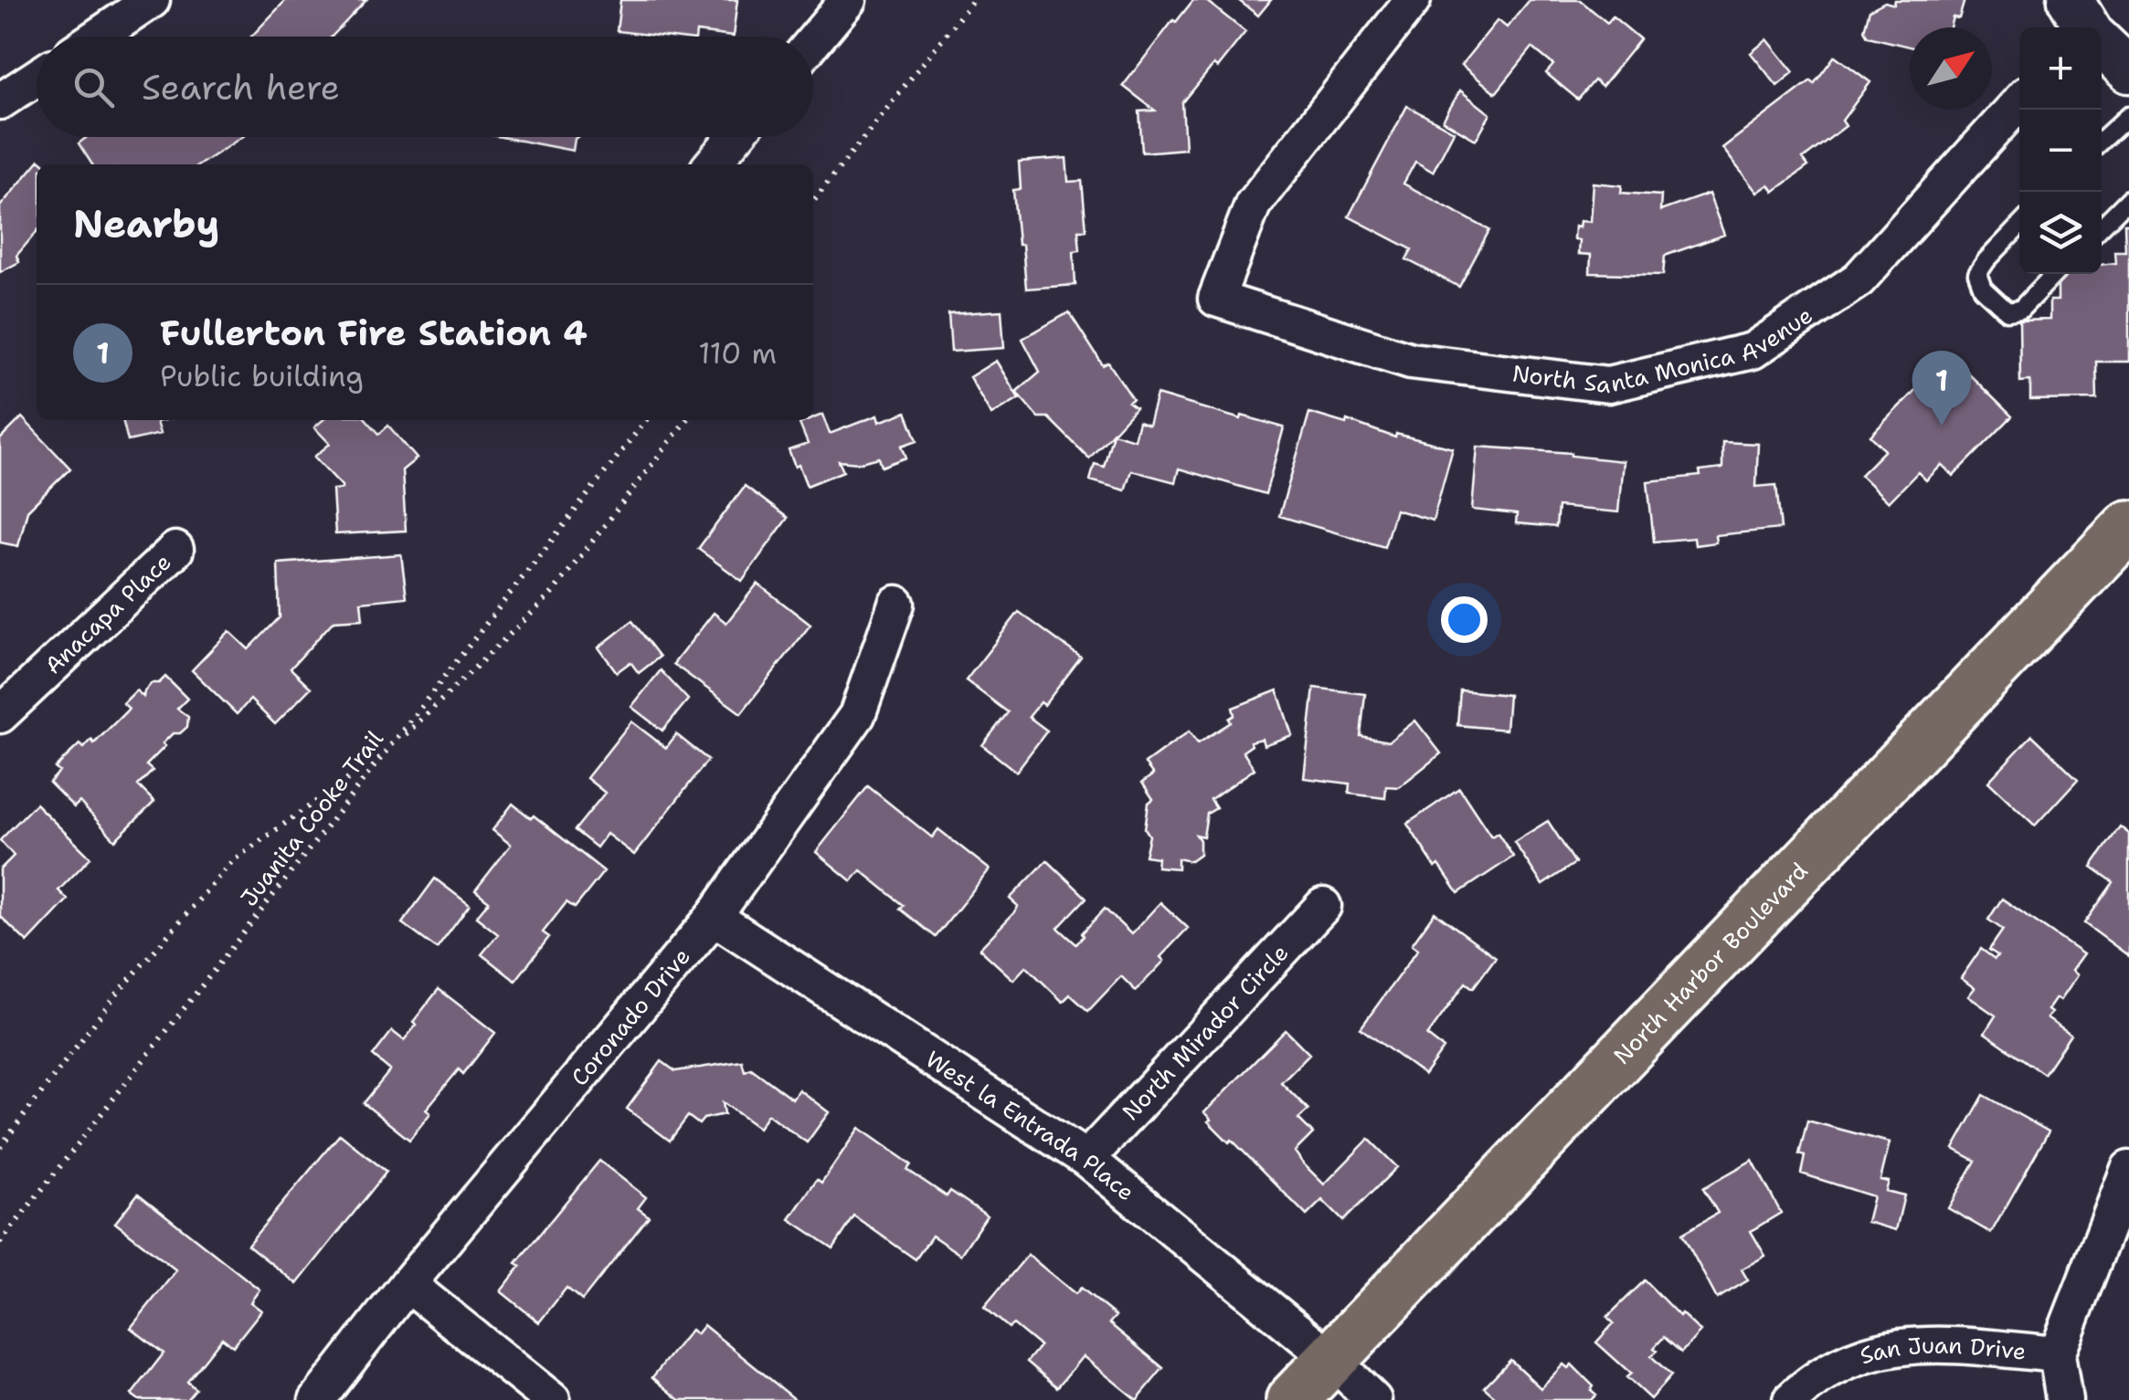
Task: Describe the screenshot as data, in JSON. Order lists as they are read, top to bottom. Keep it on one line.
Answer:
{"streets":{"main road":["North Harbor Boulevard"],"street":["North Santa Monica Avenue","Anacapa Place","Coronado Drive","North Mirador Circle","West la Entrada Place","San Juan Drive"],"path":["Juanita Cooke Trail"]},"crossings":[["North Harbor Boulevard","West la Entrada Place"],["Coronado Drive","West la Entrada Place"],["North Mirador Circle","West la Entrada Place"]],"north":"top right","page":{"map_buttons":["+","−"],"search":"Search here","heading":"Nearby","list":[{"mark":"1","name":"Fullerton Fire Station 4","note":"Public building","value":"110 m"}],"pins":"1"}}
